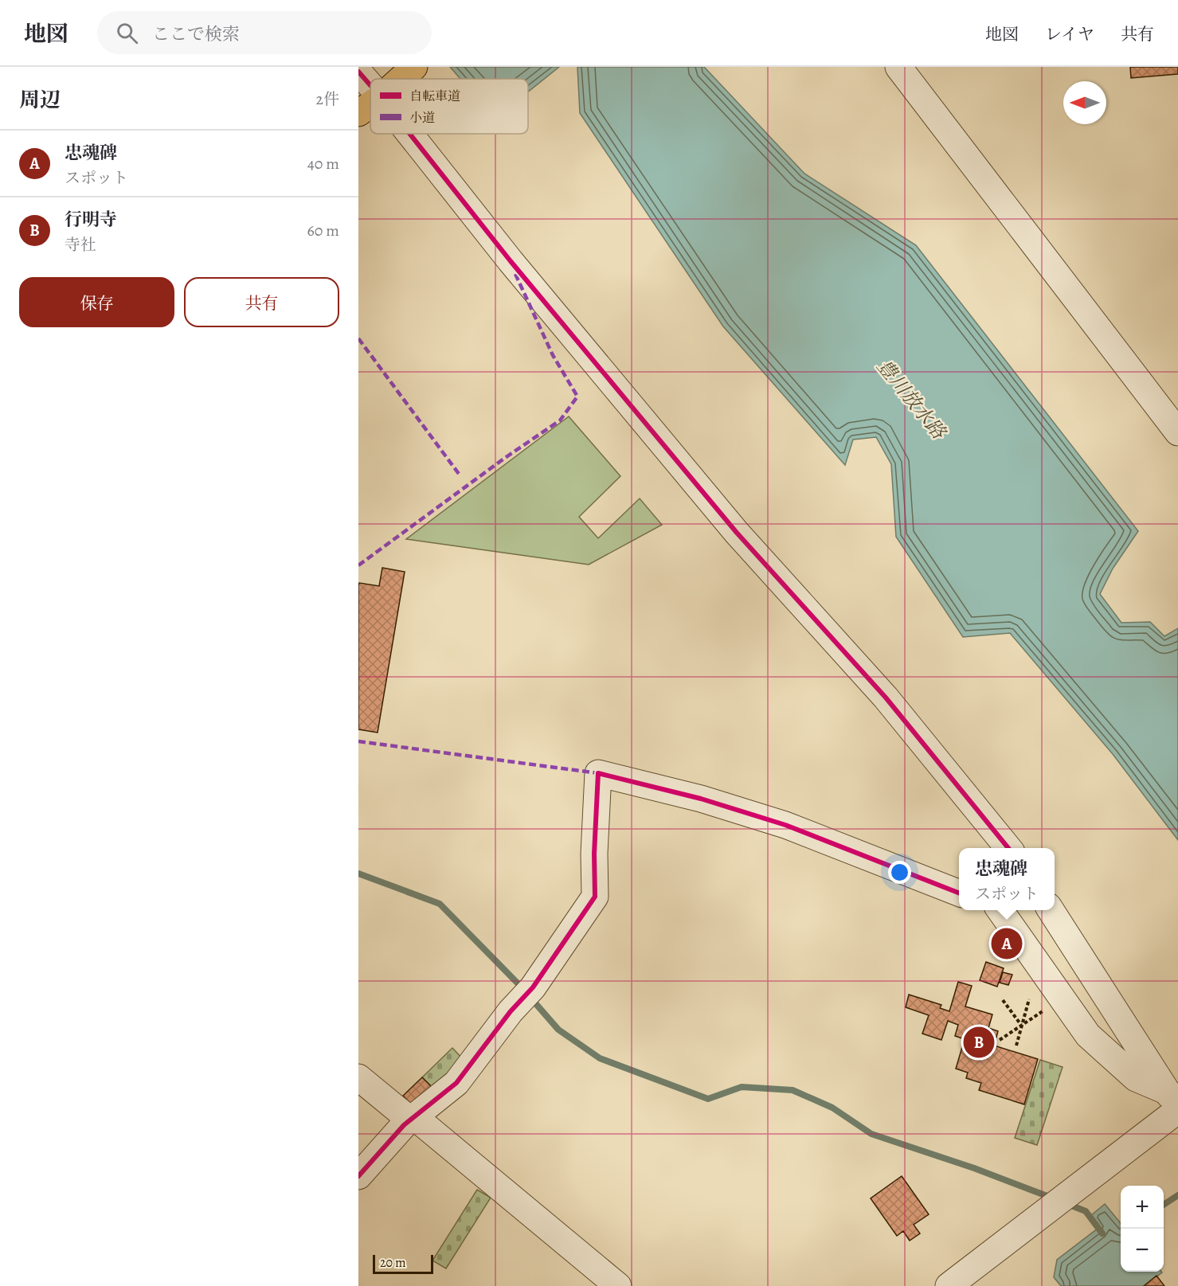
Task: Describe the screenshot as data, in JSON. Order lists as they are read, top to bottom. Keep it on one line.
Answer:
{"water":["豊川放水路"],"legend":["自転車道","小道"],"scale_bar":"20 m","north":"left","page":{"header":"地図","search":"ここで検索","nav":["地図","レイヤ","共有"],"heading":["周辺","2件"],"list":[{"mark":"A","name":"忠魂碑","note":"スポット","value":"40 m"},{"mark":"B","name":"行明寺","note":"寺社","value":"60 m"}],"buttons":["保存","共有"],"popup":["忠魂碑","スポット"],"pins":["A","B"],"map_buttons":["+","−"],"scale":"20 m"}}
